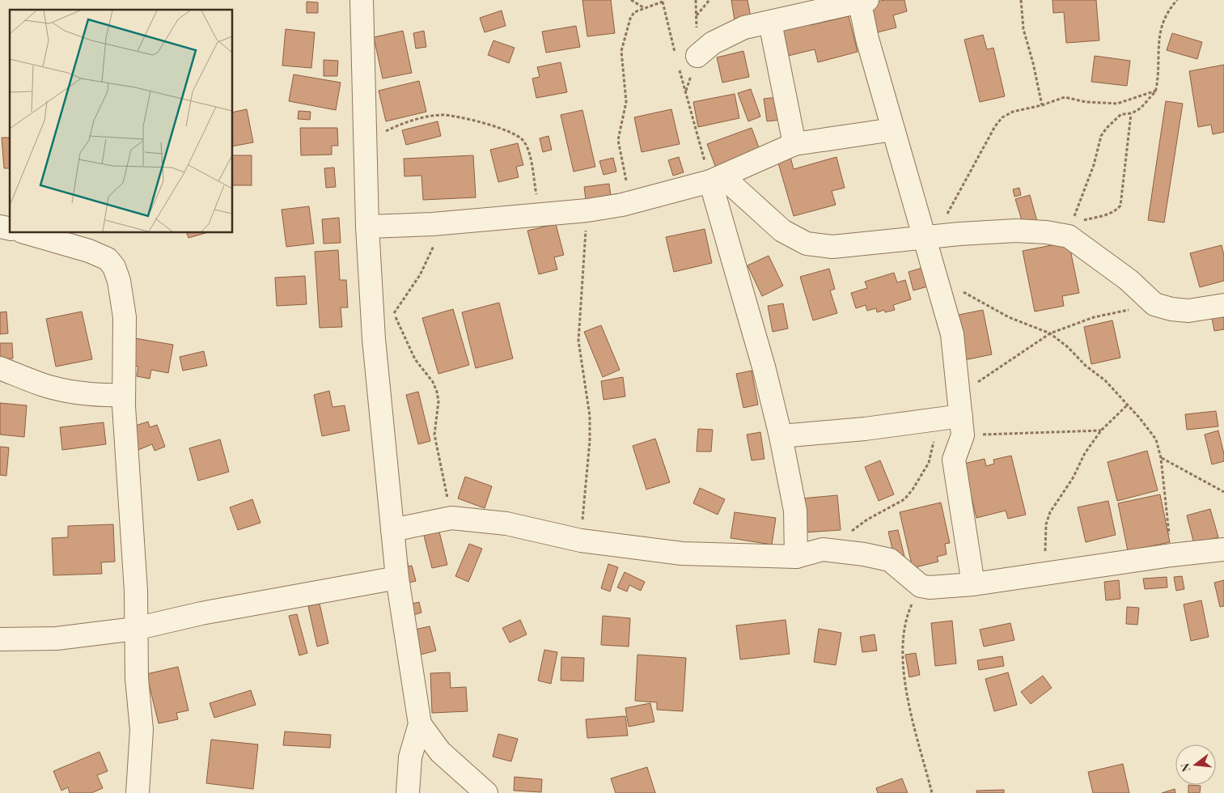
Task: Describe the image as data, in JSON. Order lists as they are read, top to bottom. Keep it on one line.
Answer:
{"north":"left"}
